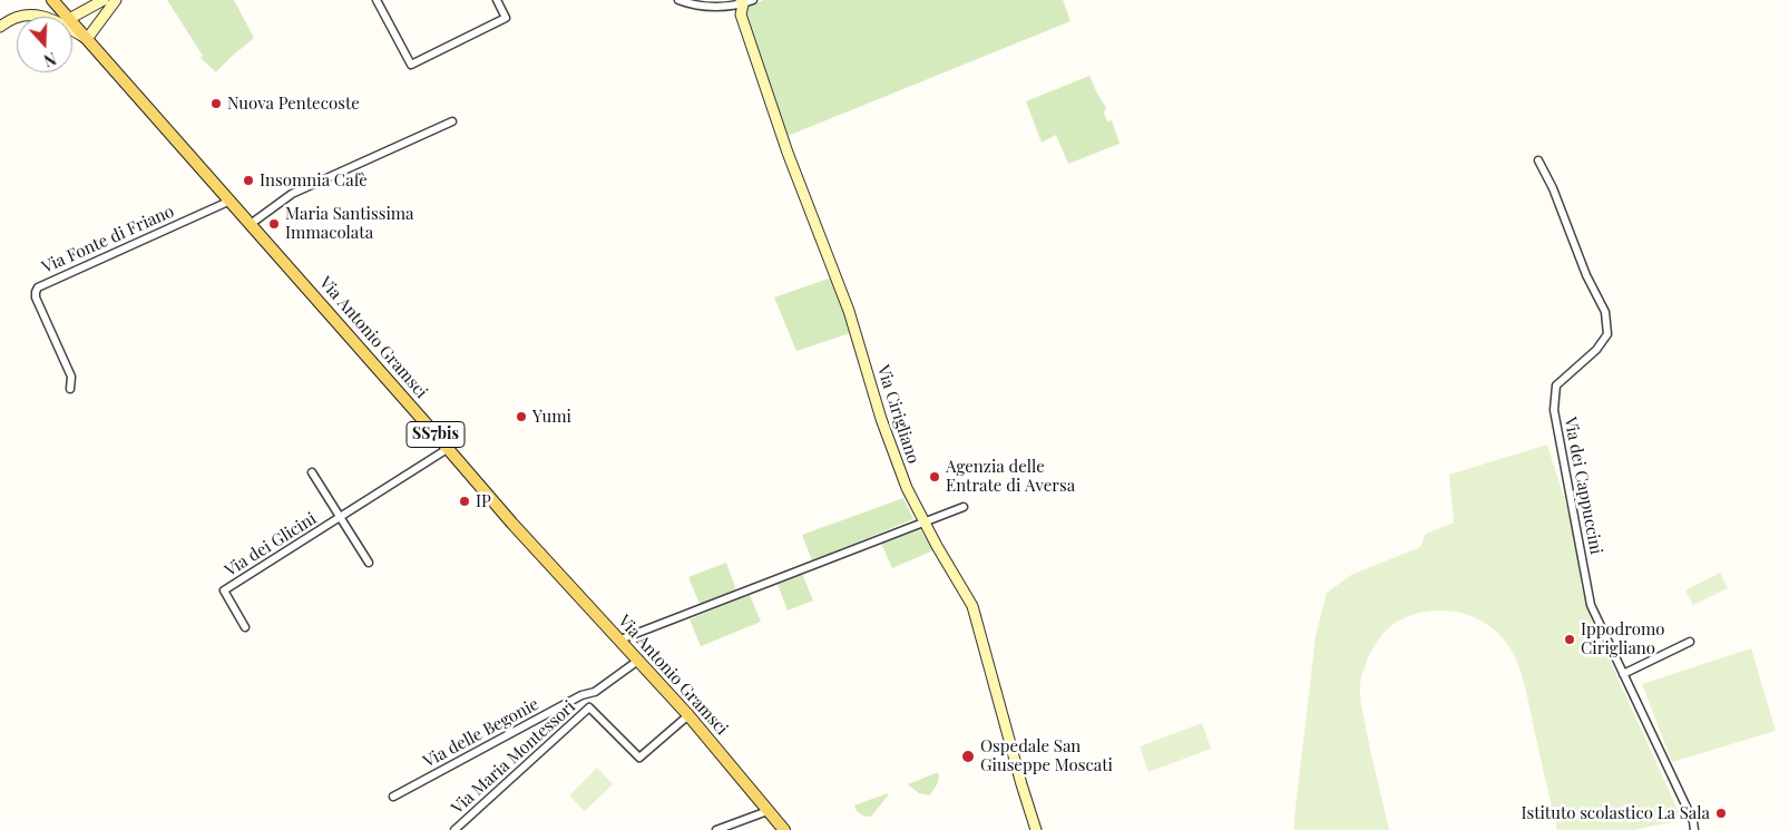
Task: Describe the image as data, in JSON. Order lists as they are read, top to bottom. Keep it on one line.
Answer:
{"streets":{"main road":["Via Antonio Gramsci","SS7bis"],"street":["Via Fonte di Friano","Via Cirigliano","Via dei Cappuccini","Via dei Glicini","Via delle Begonie","Via Maria Montessori"]},"crossings":[["Via Fonte di Friano","Via Antonio Gramsci"],["Via Antonio Gramsci","Via dei Glicini"],["Via Antonio Gramsci","Via delle Begonie"],["Via Antonio Gramsci","Via Maria Montessori"]],"places":["Nuova Pentecoste","Insomnia Cafè","Maria Santissima Immacolata","Yumi","Agenzia delle Entrate di Aversa","IP","Ippodromo Cirigliano","Ospedale San Giuseppe Moscati","Istituto scolastico La Sala"],"north":"bottom"}
